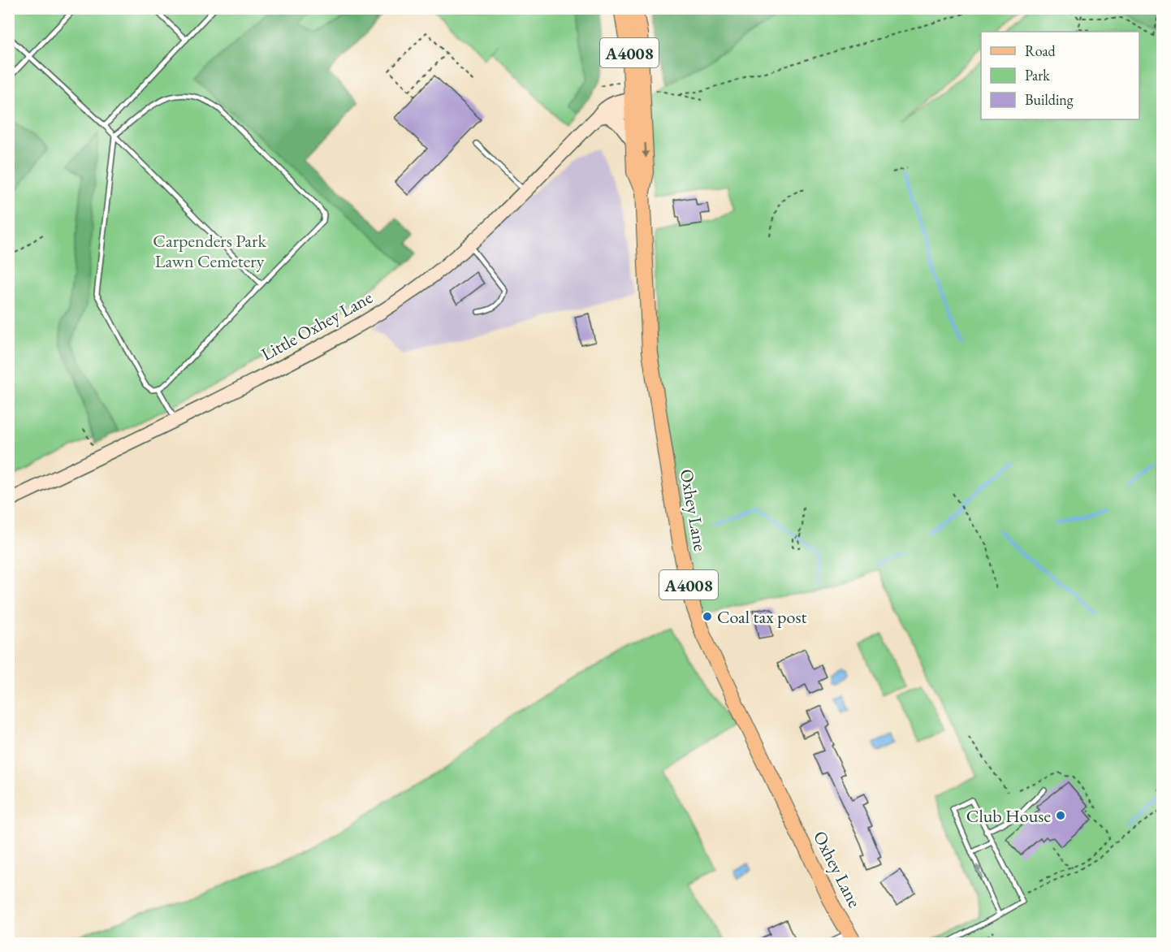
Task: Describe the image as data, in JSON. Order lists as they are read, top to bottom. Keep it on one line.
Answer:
{"streets":{"main road":["A4008","Little Oxhey Lane","Oxhey Lane"]},"parks":["Carpenders Park Lawn Cemetery"],"places":["Coal tax post","Club House"],"legend":["Road","Park","Building"]}
